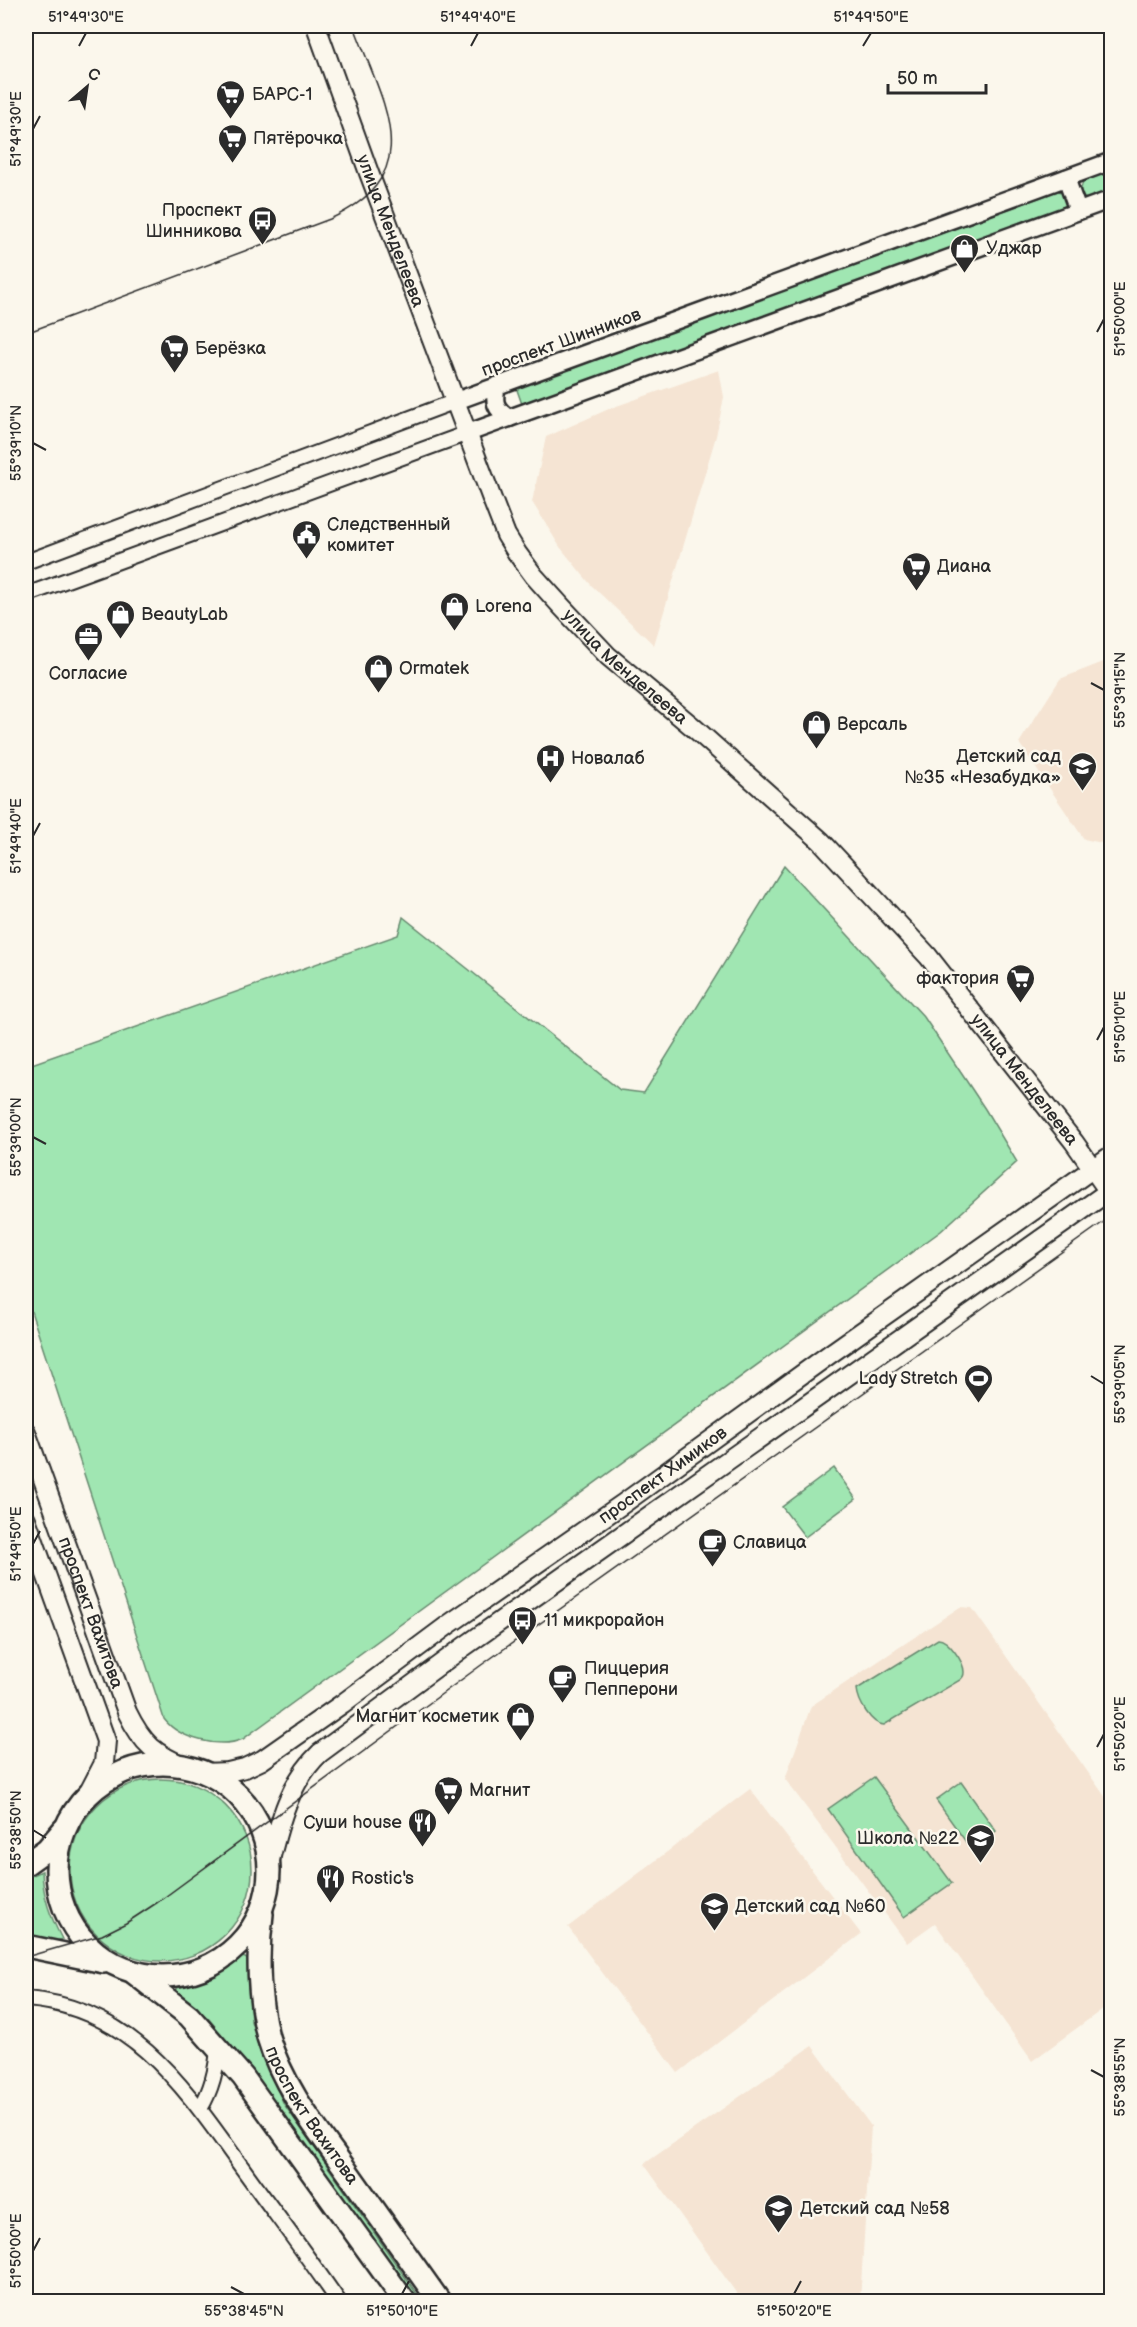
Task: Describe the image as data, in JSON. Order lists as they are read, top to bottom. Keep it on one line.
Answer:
{"streets":{"main road":["улица Менделеева","проспект Химиков","проспект Вахитова"],"street":["проспект Шинников"]},"crossings":[["улица Менделеева","проспект Шинников"],["улица Менделеева","проспект Химиков"],["проспект Химиков","проспект Вахитова"]],"places":{"supermarket":["БАРС-1","Пятёрочка","Берёзка","Диана","фактория","Магнит"],"bus stop":["Проспект Шинникова","11 микрорайон"],"shop":["Уджар","Lorena","BeautyLab","Ormatek","Версаль","Магнит косметик"],"public building":["Следственный комитет"],"office":["Согласие"],"hospital":["Новалаб"],"school or university":["Детский сад №35 «Незабудка»","Школа №22","Детский сад №60","Детский сад №58"],"sports":["Lady Stretch"],"cafe":["Славица","Пиццерия Пепперони"],"restaurant":["Суши house","Rostic's"]},"scale_bar":"50 m","north":"top right","coordinates":["51°49'30\"E","51°49'40\"E","51°49'50\"E","51°50'00\"E","55°39'10\"N","55°39'15\"N","51°50'10\"E","55°39'00\"N","55°39'05\"N","51°50'20\"E","55°38'50\"N","55°38'55\"N","55°38'45\"N"]}
